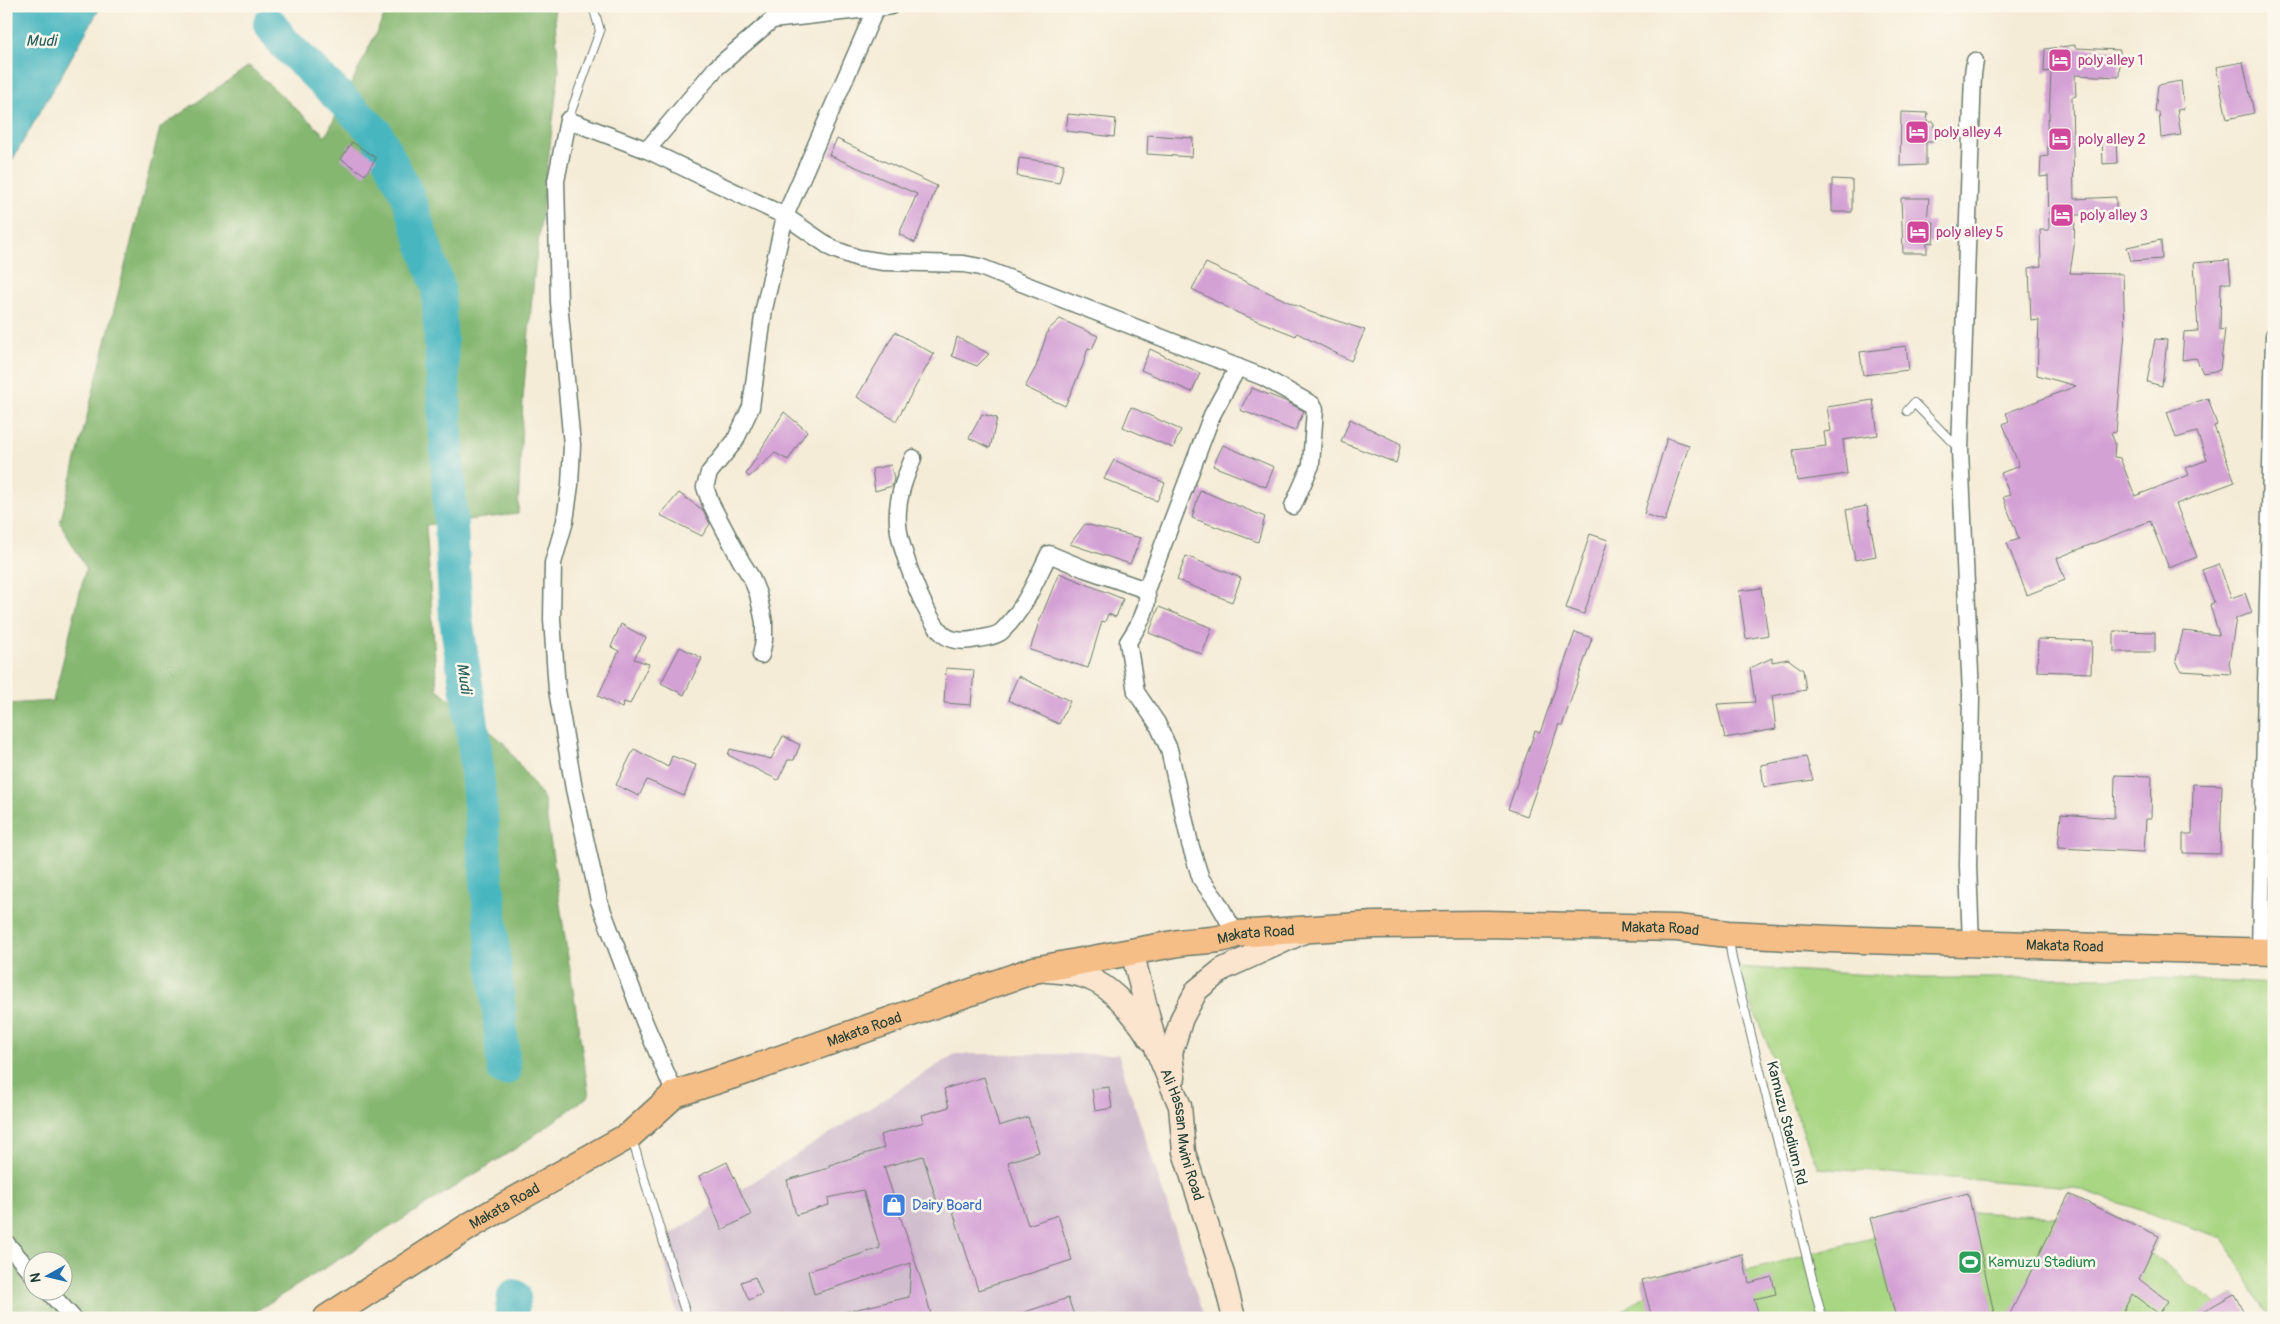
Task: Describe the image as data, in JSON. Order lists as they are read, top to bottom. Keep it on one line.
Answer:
{"streets":{"main road":["Makata Road","Ali Hassan Mwini Road"],"lane":["Kamuzu Stadium Rd"]},"crossings":[["Makata Road","Kamuzu Stadium Rd"],["Makata Road","Ali Hassan Mwini Road"]],"water":["Mudi"],"places":{"hotel":["poly alley 1","poly alley 4","poly alley 2","poly alley 3","poly alley 5"],"shop":["Dairy Board"],"sports":["Kamuzu Stadium"]},"north":"left"}
